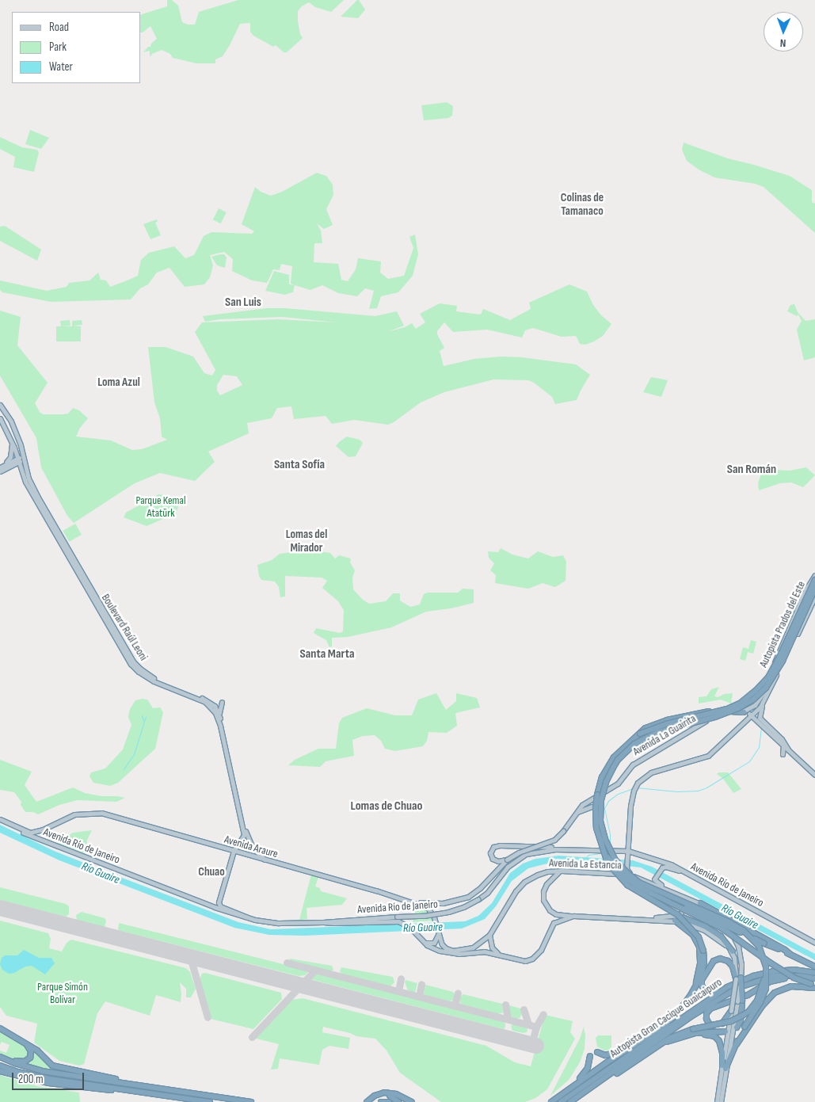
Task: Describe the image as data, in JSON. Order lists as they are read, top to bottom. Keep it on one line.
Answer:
{"streets":{"highway":["Autopista Prados del Este","Autopista Gran Cacique Guaicaipuro"],"street":["Boulevard Raúl Leoni","Avenida La Guairita","Avenida Río de Janeiro","Avenida Araure","Avenida La Estancia"]},"crossings":[["Avenida La Guairita","Avenida Araure"],["Avenida Río de Janeiro","Avenida Araure"],["Avenida Araure","Avenida La Estancia"]],"districts":["Colinas de Tamanaco","San Luis","Loma Azul","Santa Sofía","San Román","Lomas del Mirador","Santa Marta","Lomas de Chuao","Chuao"],"water":["Río Guaire"],"parks":["Parque Kemal Atatürk","Parque Simón Bolívar"],"legend":["Road","Park","Water"],"scale_bar":"200 m","north":"bottom"}
